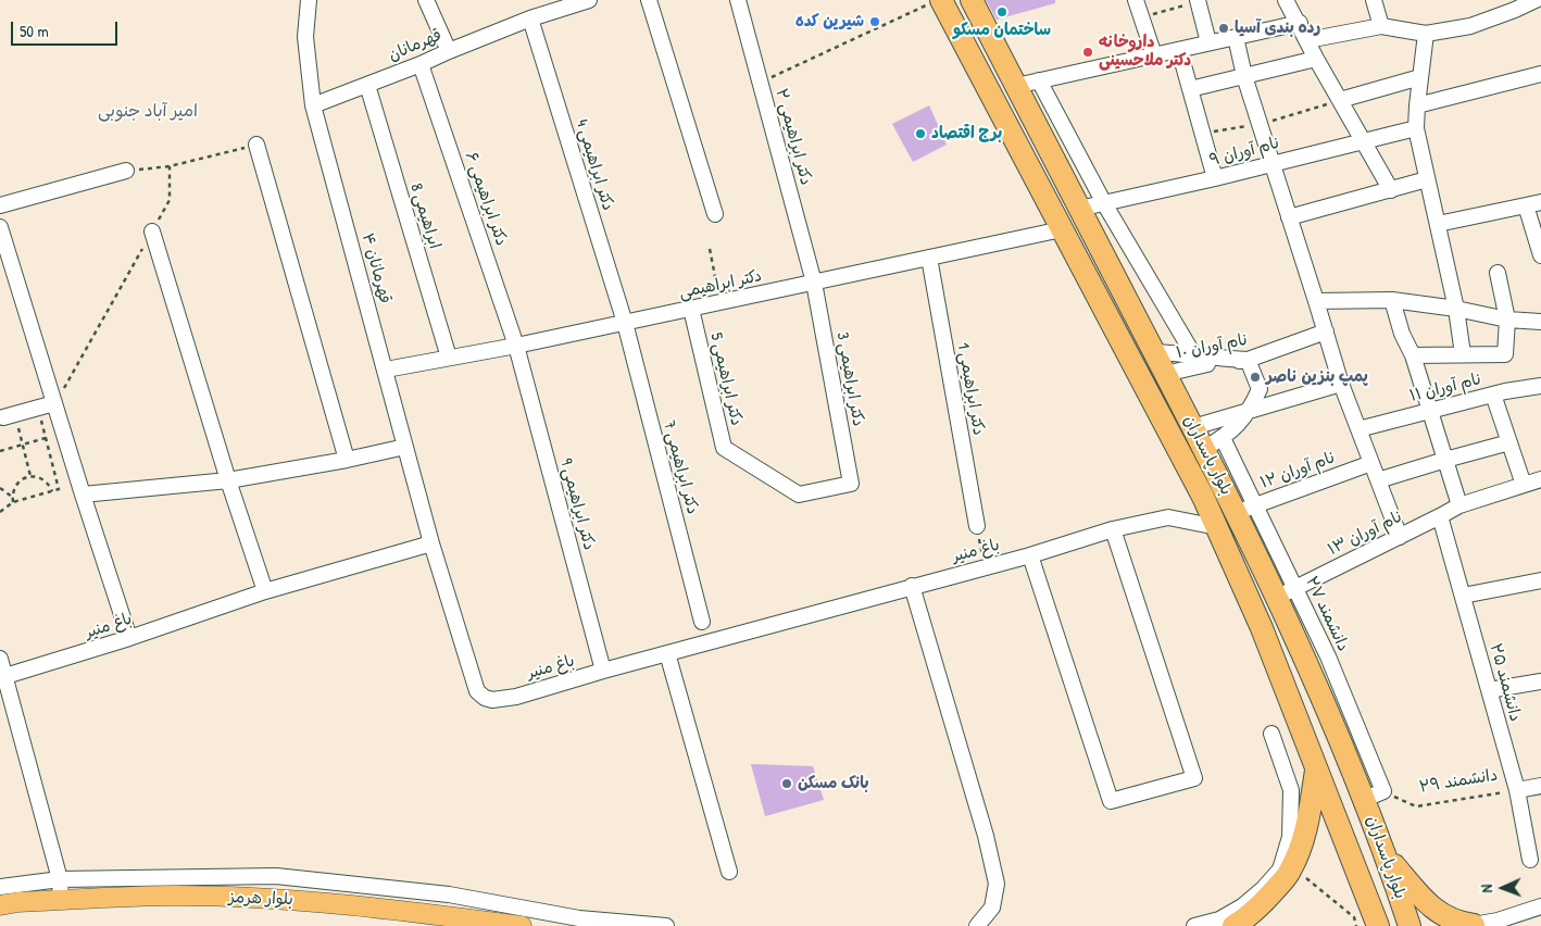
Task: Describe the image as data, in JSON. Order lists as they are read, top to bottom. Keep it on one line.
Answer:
{"streets":{"highway":["بلوار پاسداران"],"main road":["بلوار هرمز"],"street":["قهرمانان","دکتر ابراهیمی ۲","نام آوران ۹","دکتر ابراهیمی 4","دکتر ابراهیمی ۶","ابراهیمی 8","قهرمانان ۴","دکتر ابراهیمی","نام آوران ۱۰","دکتر ابراهیمی 5","دکتر ابراهیمی 3","نام آوران ۱۱","دکتر ابراهیمی 1","دکتر ابراهیمی 7","نام آوران ۱۲","دکتر ابراهیمی 9","نام آوران ۱۳","باغ منیر","دانشمند ۲۵","دانشمند ۲۹"]},"crossings":[["قهرمانان","دکتر ابراهیمی 4"],["قهرمانان","دکتر ابراهیمی ۶"],["قهرمانان","ابراهیمی 8"],["قهرمانان","قهرمانان ۴"],["دکتر ابراهیمی ۲","دکتر ابراهیمی"],["دکتر ابراهیمی ۲","دکتر ابراهیمی 3"],["نام آوران ۹","بلوار پاسداران"],["دکتر ابراهیمی 4","دکتر ابراهیمی"],["دکتر ابراهیمی 4","دکتر ابراهیمی 7"],["دکتر ابراهیمی ۶","دکتر ابراهیمی"],["دکتر ابراهیمی ۶","دکتر ابراهیمی 9"],["ابراهیمی 8","دکتر ابراهیمی"],["قهرمانان ۴","دکتر ابراهیمی"],["قهرمانان ۴","باغ منیر"],["دکتر ابراهیمی","دکتر ابراهیمی 5"],["دکتر ابراهیمی","دکتر ابراهیمی 3"],["دکتر ابراهیمی","دکتر ابراهیمی 1"],["دکتر ابراهیمی","بلوار پاسداران"],["دکتر ابراهیمی","دکتر ابراهیمی 7"],["دکتر ابراهیمی","دکتر ابراهیمی 9"],["نام آوران ۱۰","بلوار پاسداران"],["دکتر ابراهیمی 5","دکتر ابراهیمی 3"],["بلوار پاسداران","نام آوران ۱۲"],["بلوار پاسداران","نام آوران ۱۳"],["بلوار پاسداران","باغ منیر"],["بلوار پاسداران","دانشمند ۲۹"],["دکتر ابراهیمی 9","باغ منیر"],["نام آوران ۱۳","دانشمند ۲۵"],["دانشمند ۲۵","دانشمند ۲۹"]],"districts":["امير آباد جنوبی"],"places":["ساختمان مسکو","شیرین کده","رده بندی آسیا","داروخانه دکتر ملاحسینی","برج اقتصاد","پمپ بنزین ناصر","بانک مسکن"],"scale_bar":"50 m","north":"left"}
